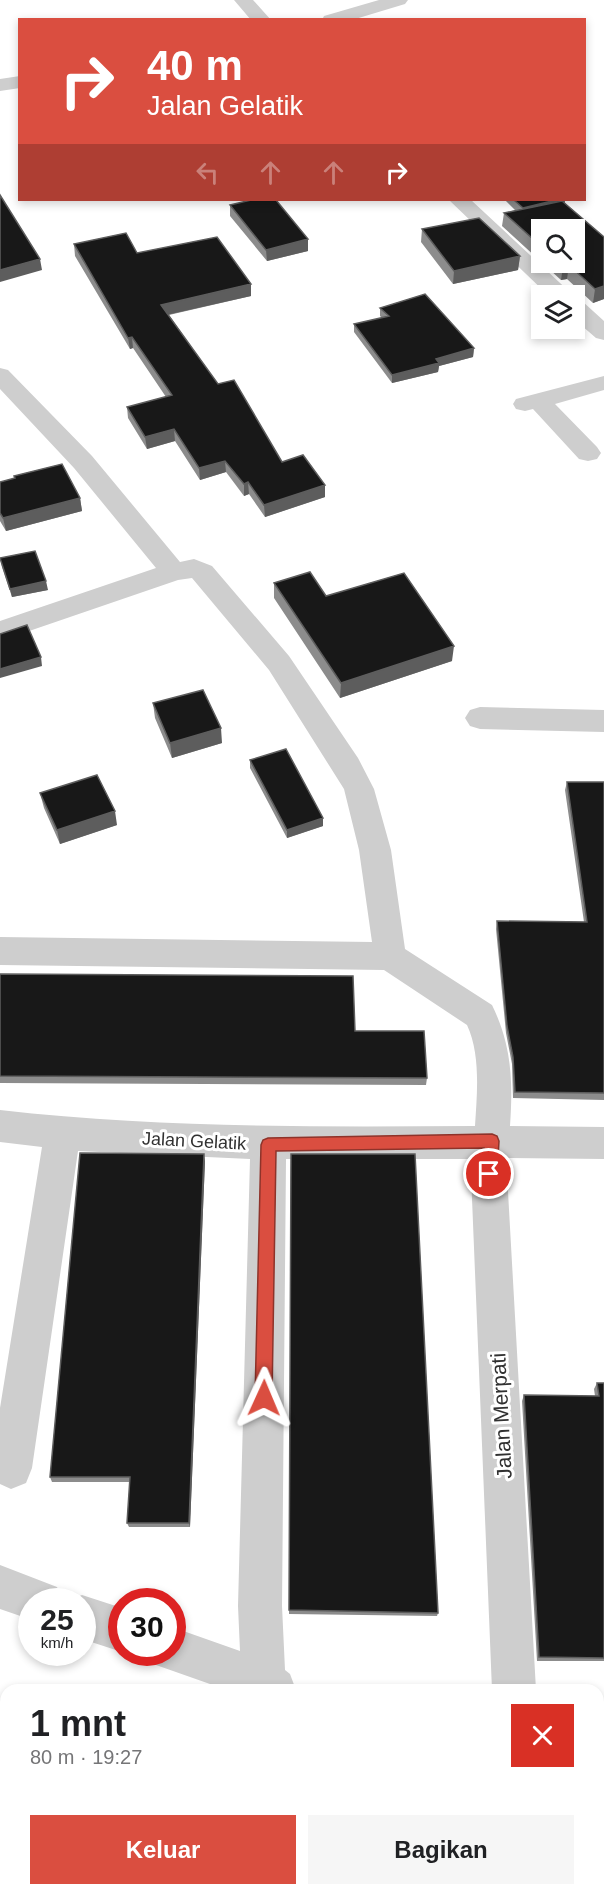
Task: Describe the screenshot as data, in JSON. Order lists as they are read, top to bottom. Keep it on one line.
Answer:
{"streets":{"street":["Jalan Gelatik","Jalan Merpati"]},"crossings":[["Jalan Gelatik","Jalan Merpati"]],"page":{"turn":["40 m","Jalan Gelatik"],"speed":"25 km/h","limit":"30","heading":["1 mnt","80 m · 19:27"],"buttons":["Keluar","Bagikan"]}}
